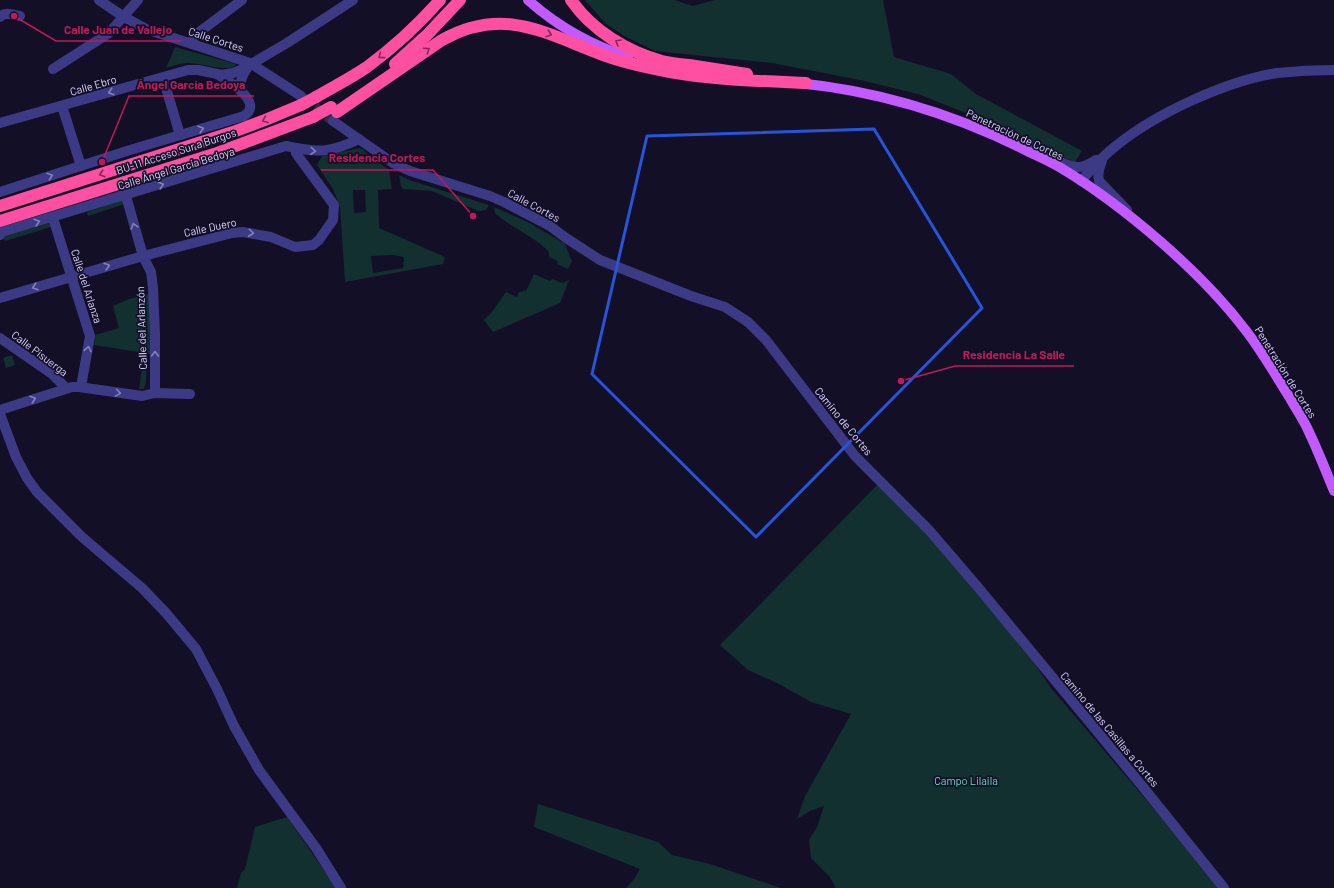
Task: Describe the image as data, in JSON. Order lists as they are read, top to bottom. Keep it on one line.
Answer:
{"streets":{"highway":["BU-11 Acceso Sur a Burgos"],"main road":["Penetración de Cortes"],"street":["Calle Cortes","Calle Ebro","Calle Ángel García Bedoya","Calle Duero","Calle del Arlanza","Calle del Arlanzón","Calle Pisuerga","Camino de Cortes","Camino de las Casillas a Cortes"]},"crossings":[["Calle Cortes","Calle Ebro"],["Calle Cortes","BU-11 Acceso Sur a Burgos"],["Calle Cortes","Calle Ángel García Bedoya"],["Calle Cortes","Camino de Cortes"],["Calle Ángel García Bedoya","Calle Duero"],["Calle Ángel García Bedoya","Calle del Arlanza"],["Calle Ángel García Bedoya","Calle del Arlanzón"],["Calle Duero","Calle del Arlanza"],["Calle Duero","Calle del Arlanzón"],["Calle del Arlanza","Calle Pisuerga"],["Calle del Arlanzón","Calle Pisuerga"],["Camino de Cortes","Camino de las Casillas a Cortes"]],"one_way":["Calle del Arlanza","Calle del Arlanzón","Calle Pisuerga"],"parks":["Campo Lilaila"],"places":["Calle Juan de Vallejo","Ángel García Bedoya","Residencia Cortes","Residencia La Salle"]}
